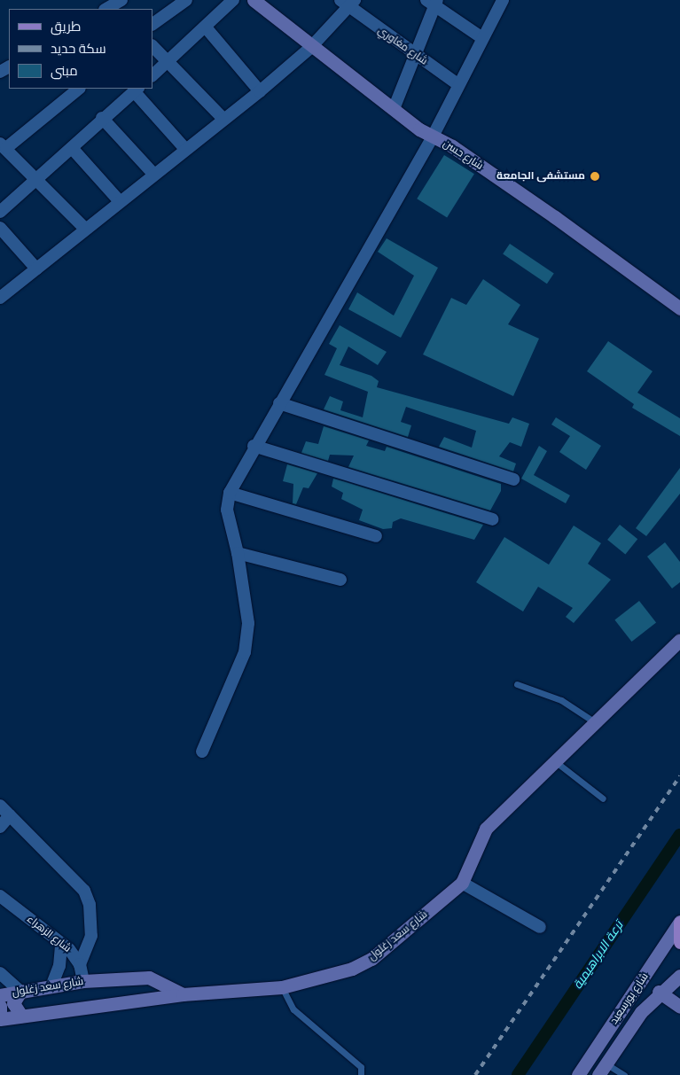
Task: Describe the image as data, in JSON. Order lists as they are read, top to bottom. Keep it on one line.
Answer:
{"streets":{"street":["شارع مغاوري","شارع حسن","شارع الزهراء","شارع سعد زغلول","شارع بورسعيد"]},"water":["ترعة الابراهيمية"],"places":["مستشفى الجامعة"],"legend":["طريق","سكة حديد","مبنى"]}
